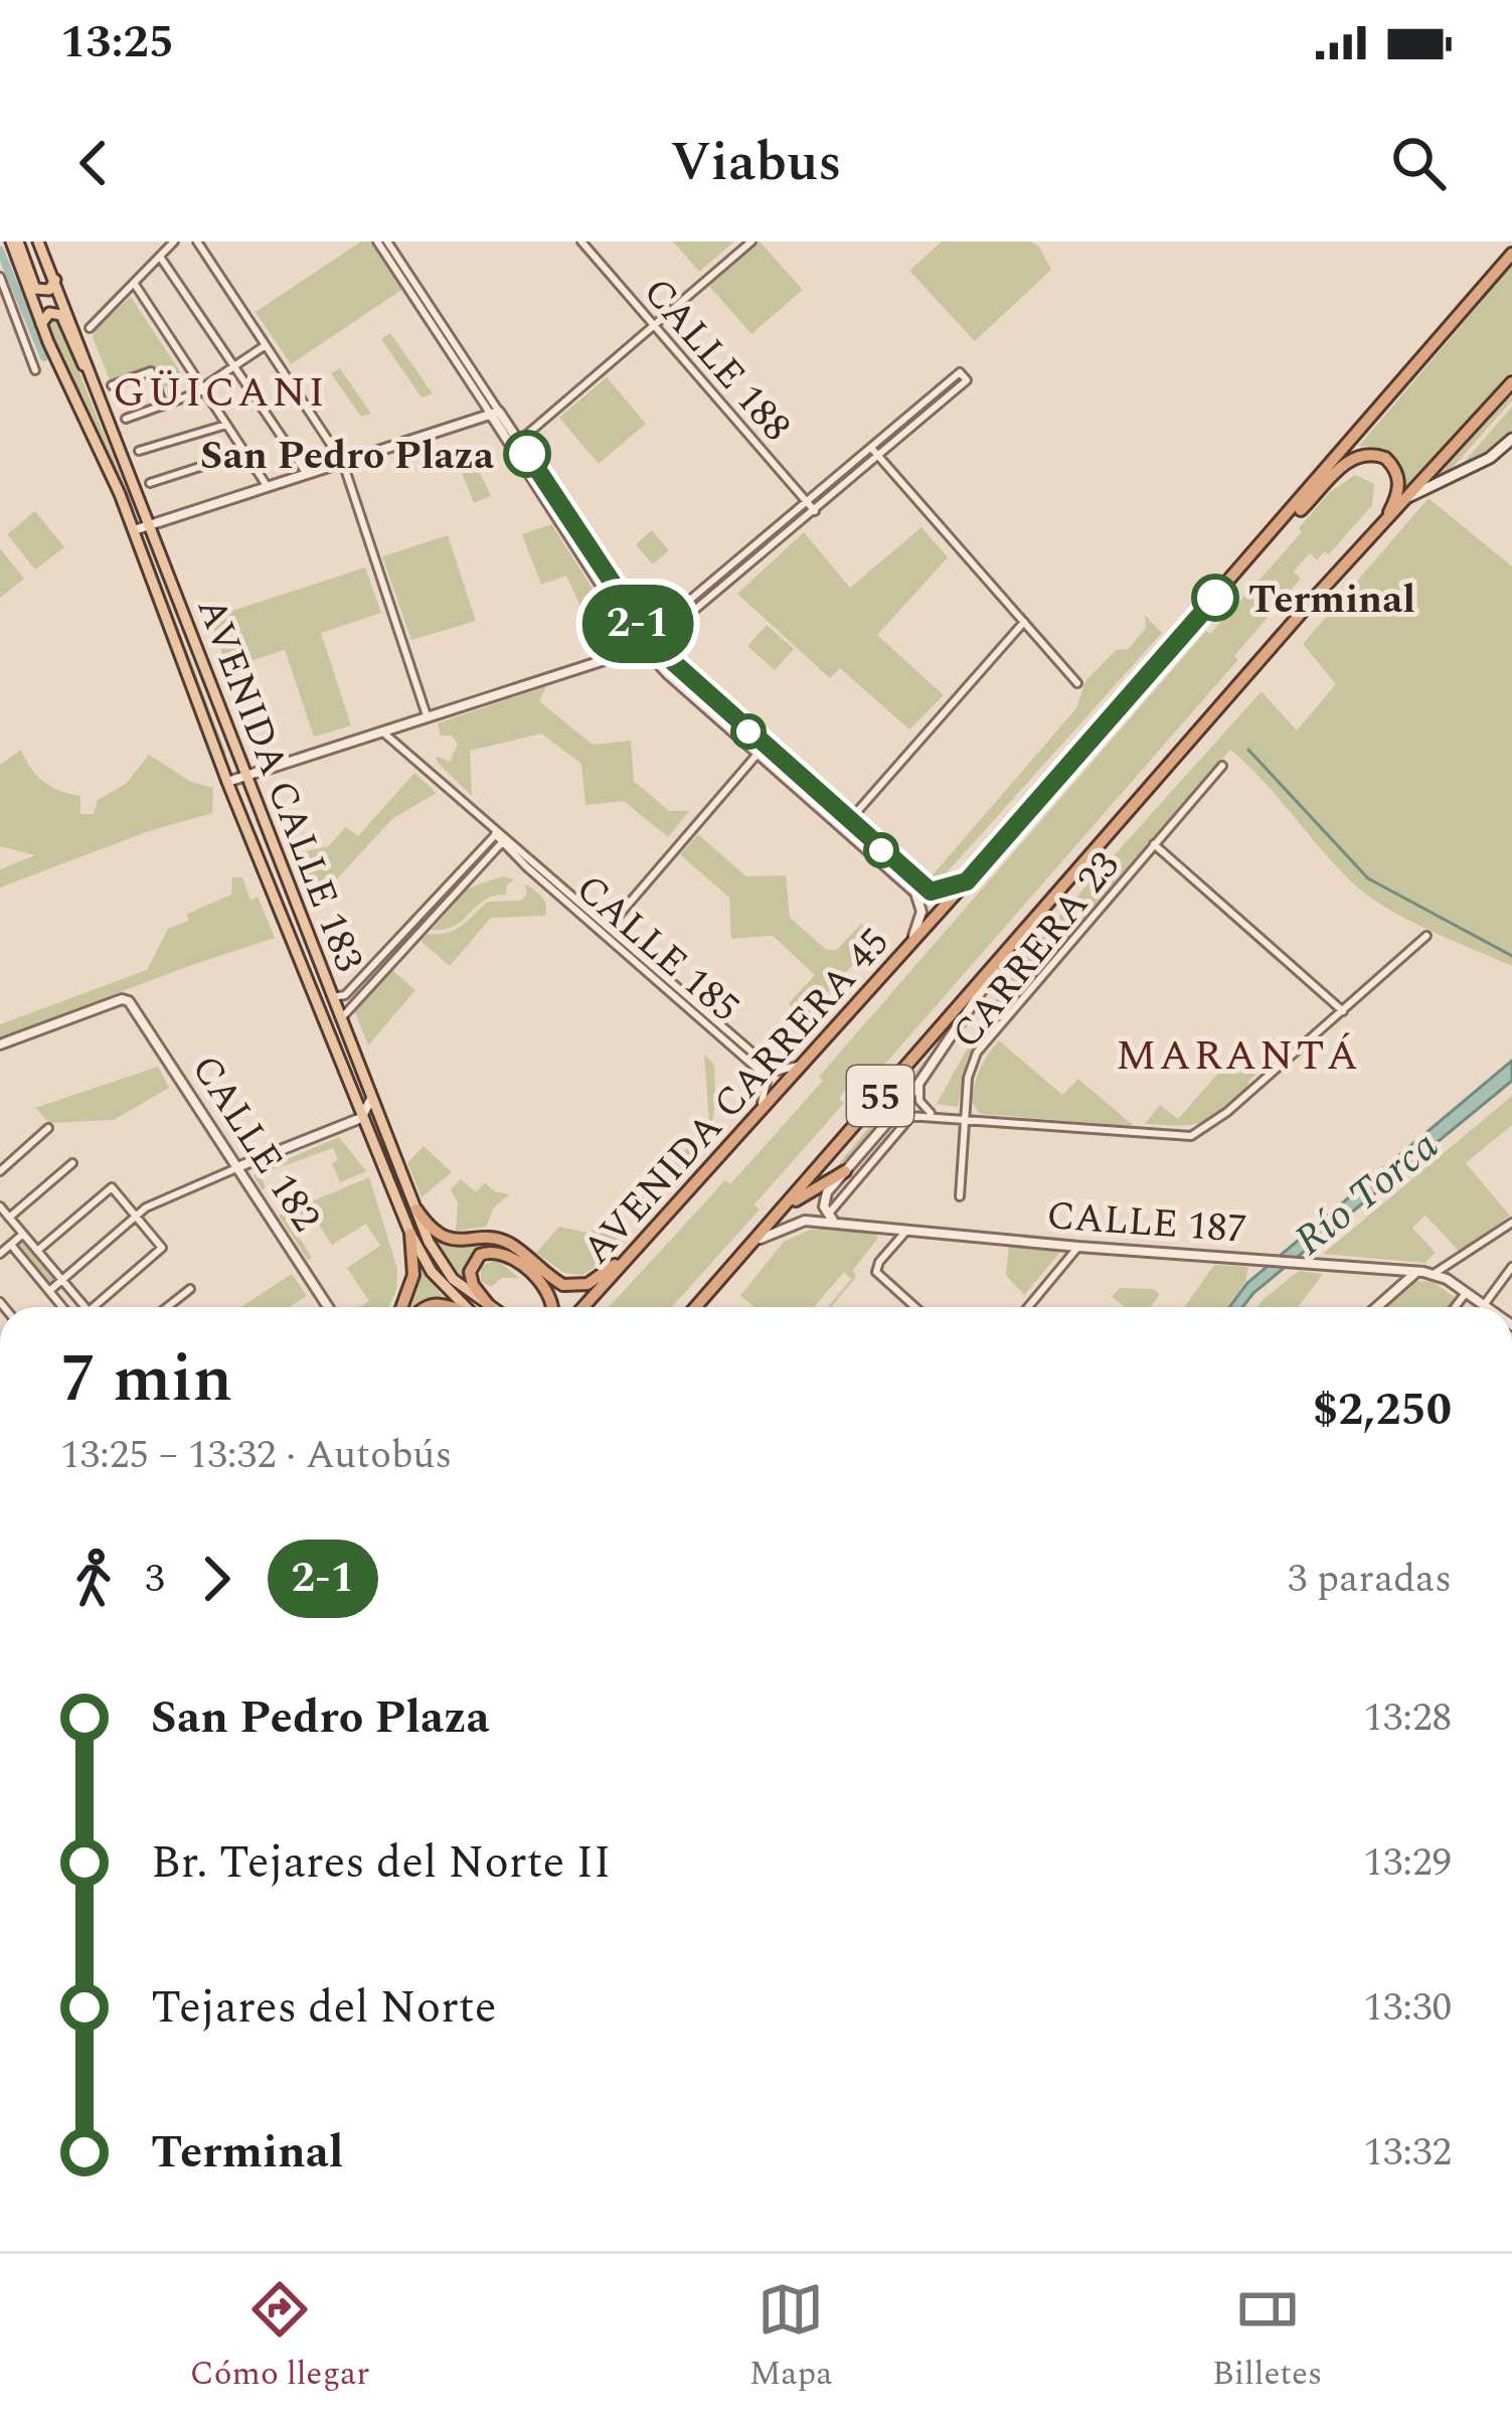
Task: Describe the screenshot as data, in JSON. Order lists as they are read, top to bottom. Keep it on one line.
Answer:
{"streets":{"highway":["AVENIDA CARRERA 45","55"],"main road":["AVENIDA CALLE 183"],"street":["CALLE 188","CALLE 185","CARRERA 23","CALLE 182","CALLE 187"]},"crossings":[["CALLE 185","AVENIDA CARRERA 45"],["55","CALLE 187"]],"districts":["GÜICANI","MARANTÁ"],"water":["Río Torca"],"places":["San Pedro Plaza","Terminal"],"lines":["bus line 2-1"],"page":{"status":"13:25","header":"Viabus","on_map":"2-1","heading":["7 min","13:25 – 13:32 · Autobús","$2,250"],"legs":["3","2-1","3 paradas"],"list":[{"name":"San Pedro Plaza","value":"13:28"},{"name":"Br. Tejares del Norte II","value":"13:29"},{"name":"Tejares del Norte","value":"13:30"},{"name":"Terminal","value":"13:32"}],"tabs":["Cómo llegar","Mapa","Billetes"]}}
